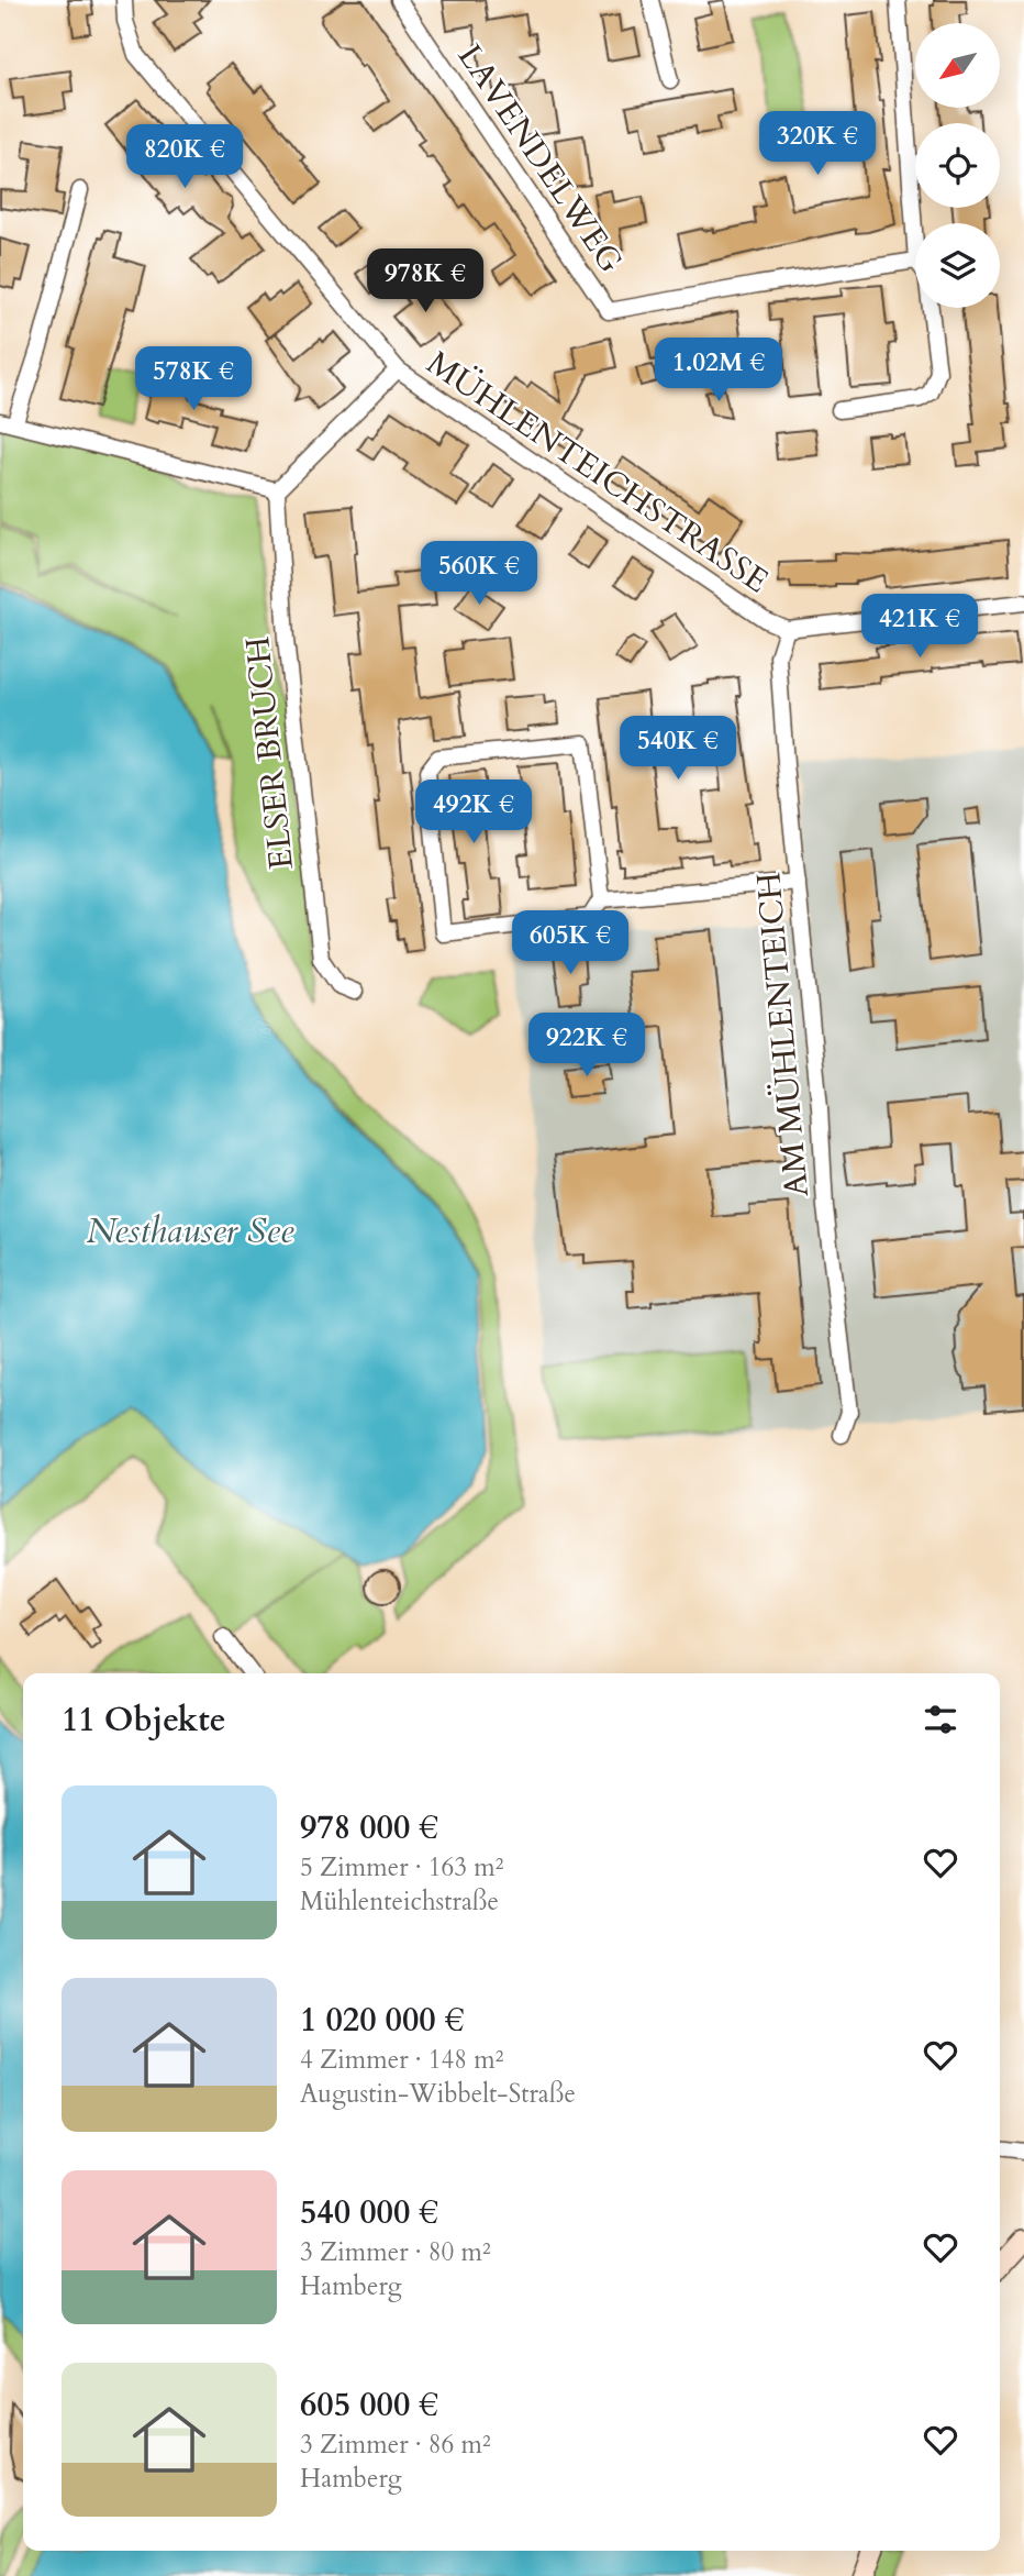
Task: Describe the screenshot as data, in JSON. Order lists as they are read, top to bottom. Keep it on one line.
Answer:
{"streets":{"street":["LAVENDELWEG","MÜHLENTEICHSTRASSE","ELSER BRUCH","AM MÜHLENTEICH"]},"crossings":[["MÜHLENTEICHSTRASSE","AM MÜHLENTEICH"]],"water":["Nesthauser See"],"north":"bottom left","page":{"price":["320K €","820K €","978K €","1.02M €","578K €","560K €","421K €","540K €","492K €","605K €","922K €"],"heading":"11 Objekte","list":[{"name":"978 000 €","note":"5 Zimmer · 163 m² · Mühlenteichstraße"},{"name":"1 020 000 €","note":"4 Zimmer · 148 m² · Augustin-Wibbelt-Straße"},{"name":"540 000 €","note":"3 Zimmer · 80 m² · Hamberg"},{"name":"605 000 €","note":"3 Zimmer · 86 m² · Hamberg"}]}}
